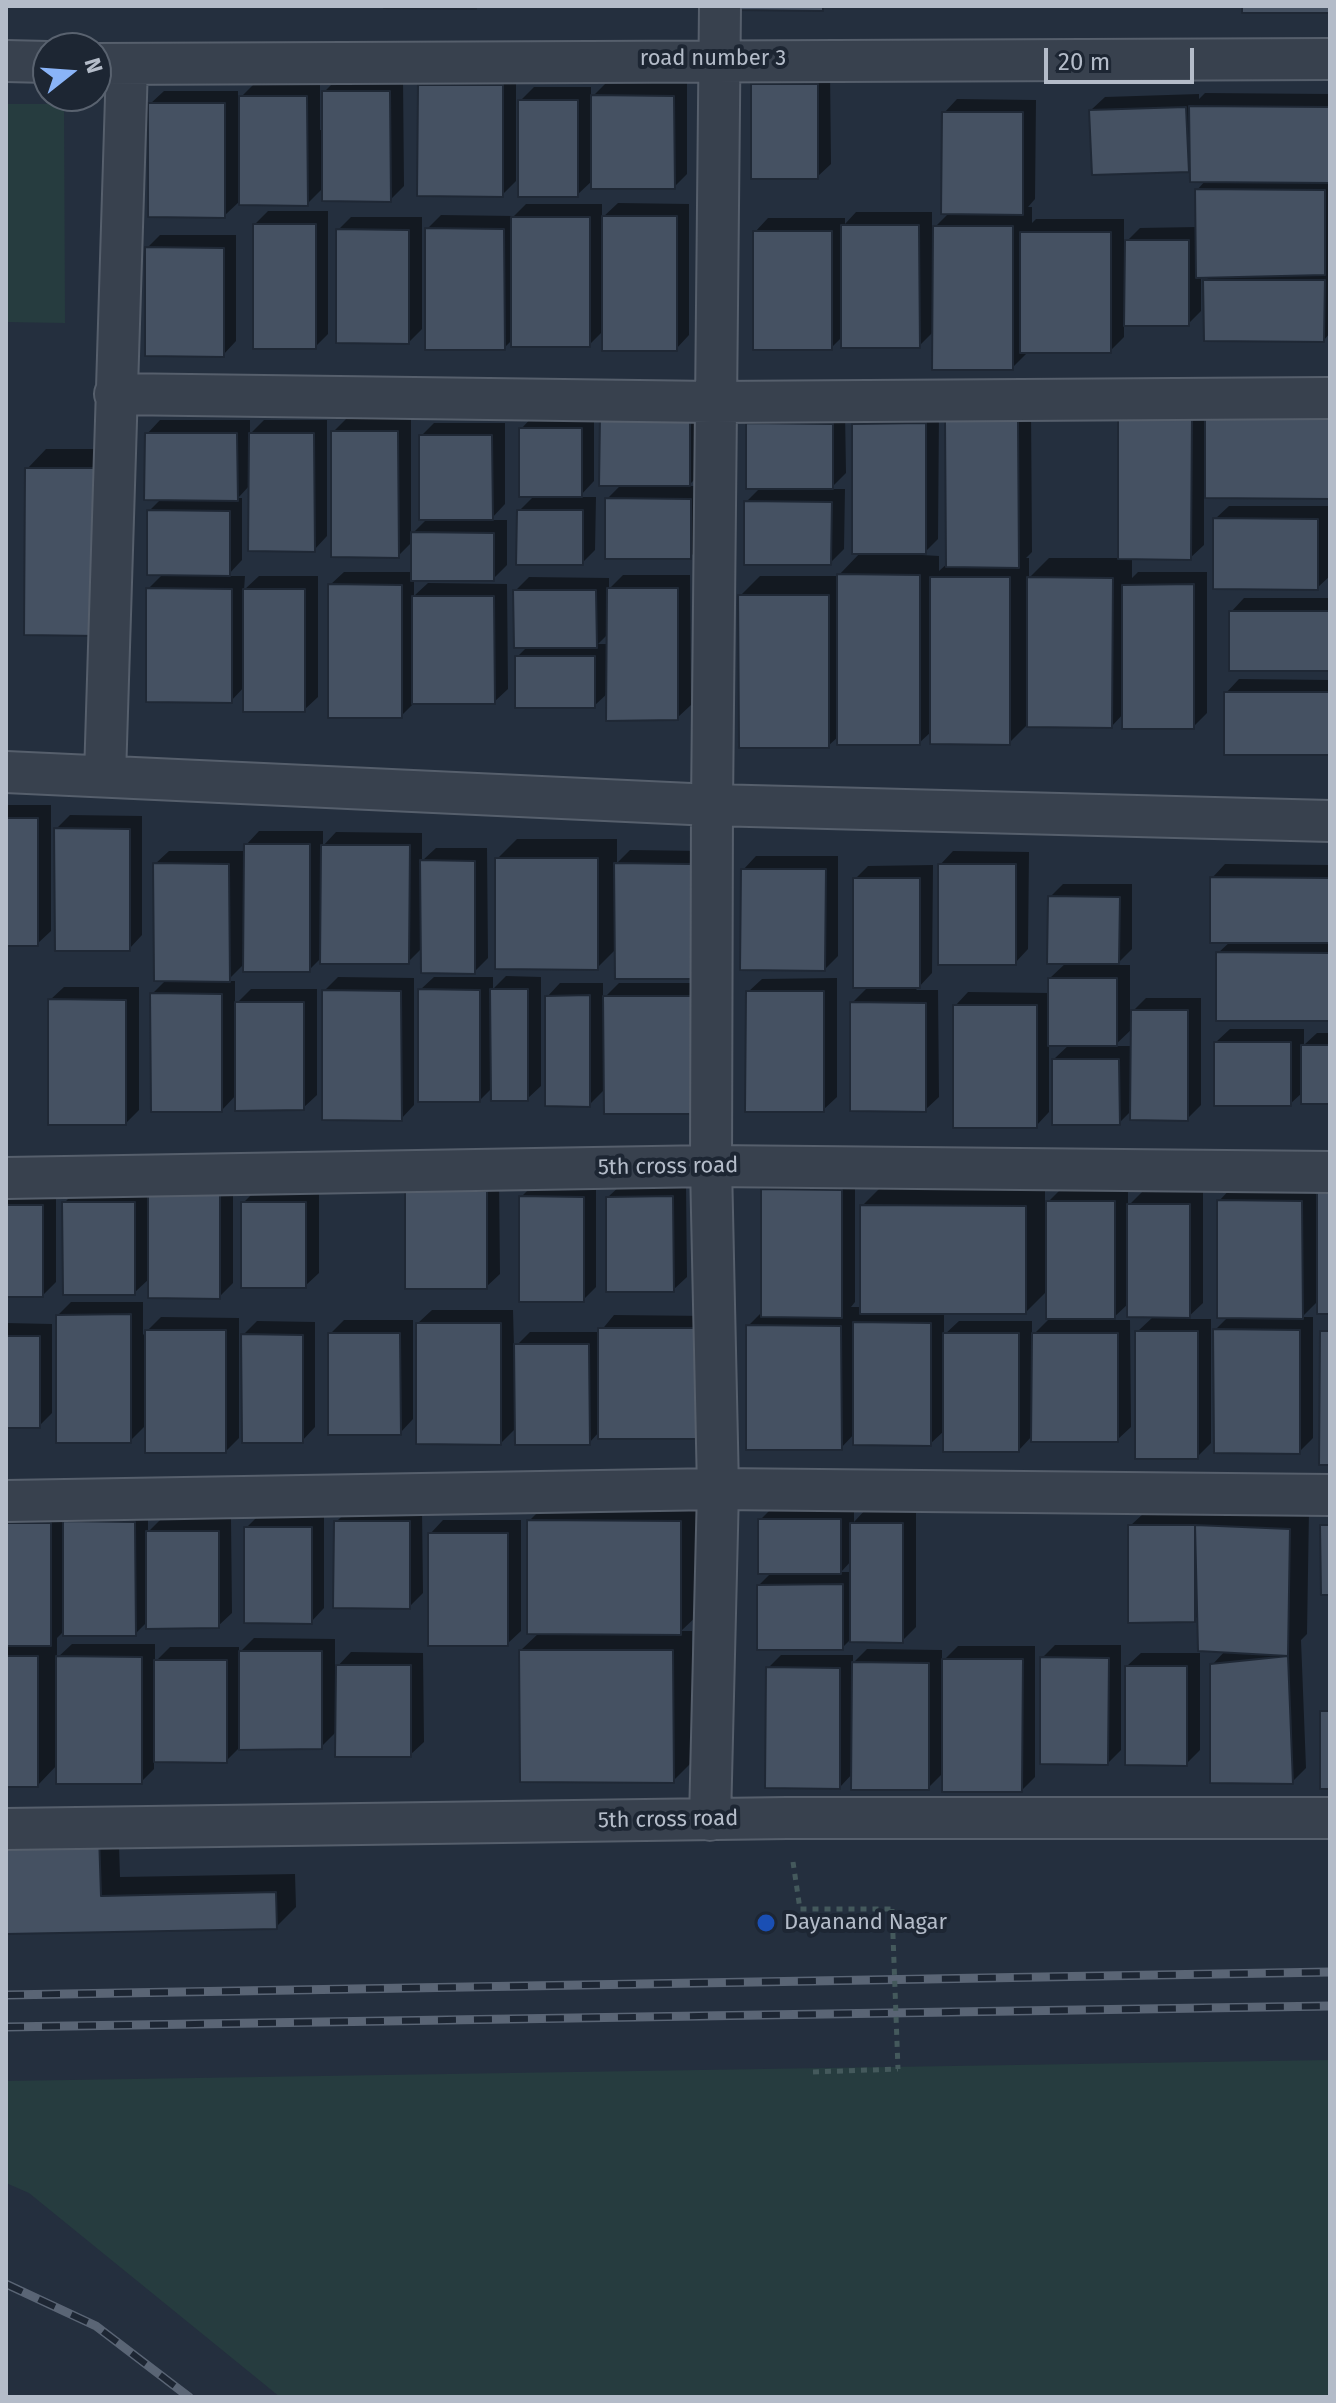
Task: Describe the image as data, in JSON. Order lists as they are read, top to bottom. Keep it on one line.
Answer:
{"streets":{"street":["road number 3","5th cross road"]},"places":["Dayanand Nagar"],"scale_bar":"20 m","north":"right"}
